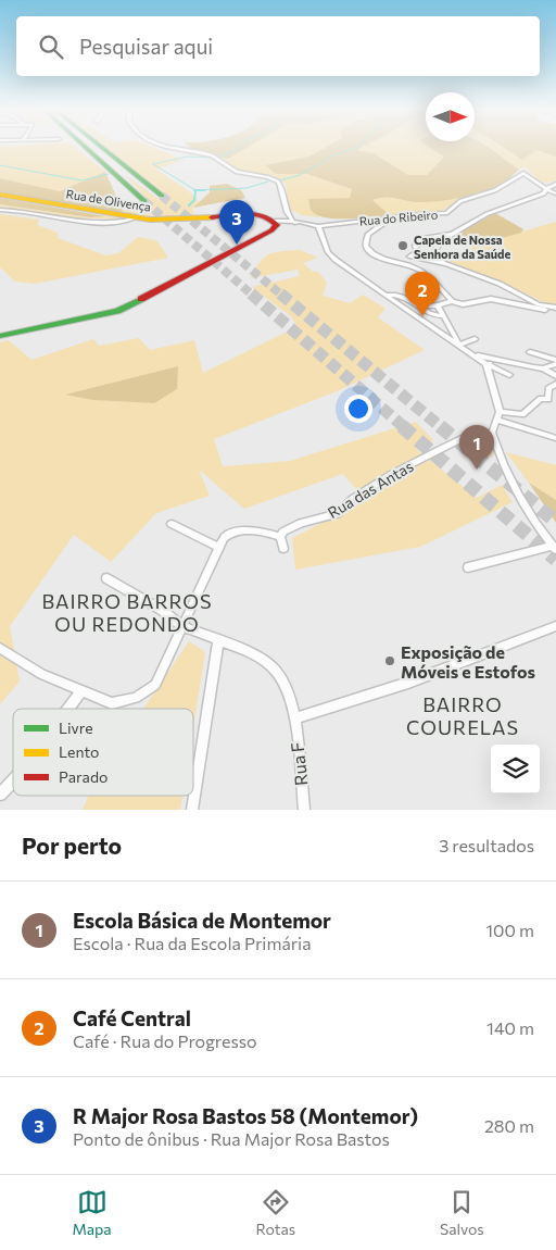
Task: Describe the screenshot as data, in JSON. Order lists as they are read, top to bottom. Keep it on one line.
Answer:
{"streets":{"main road":["Rua de Olivença"],"street":["Rua do Ribeiro","Rua das Antas","Rua F"]},"districts":["BAIRRO BARROS OU REDONDO","BAIRRO COURELAS"],"places":["Capela de Nossa Senhora da Saúde","Exposição de Móveis e Estofos"],"legend":["Livre","Lento","Parado"],"north":"right","page":{"search":"Pesquisar aqui","pins":["3","2","1"],"heading":["Por perto","3 resultados"],"list":[{"mark":"1","name":"Escola Básica de Montemor","note":"Escola · Rua da Escola Primária","value":"100 m"},{"mark":"2","name":"Café Central","note":"Café · Rua do Progresso","value":"140 m"},{"mark":"3","name":"R Major Rosa Bastos 58 (Montemor)","note":"Ponto de ônibus · Rua Major Rosa Bastos","value":"280 m"}],"nav":["Mapa","Rotas","Salvos"]}}
